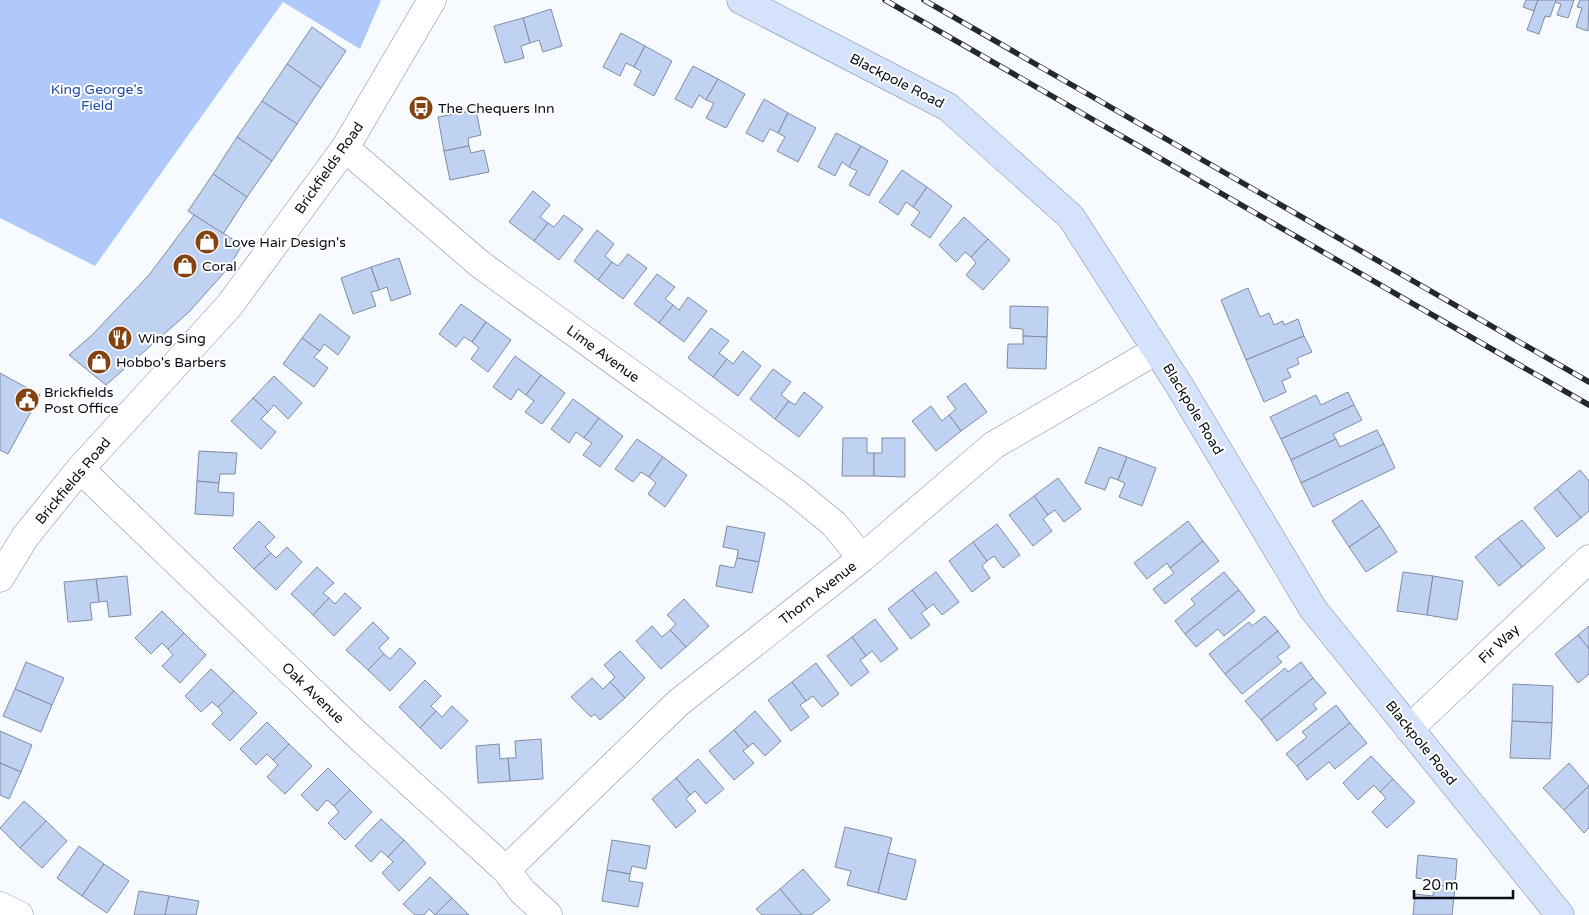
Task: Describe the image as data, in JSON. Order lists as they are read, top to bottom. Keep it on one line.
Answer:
{"streets":{"main road":["Blackpole Road"],"street":["Brickfields Road","Lime Avenue","Thorn Avenue","Fir Way","Oak Avenue"]},"crossings":[["Blackpole Road","Thorn Avenue"],["Blackpole Road","Fir Way"],["Brickfields Road","Lime Avenue"],["Brickfields Road","Oak Avenue"],["Lime Avenue","Thorn Avenue"],["Thorn Avenue","Oak Avenue"]],"parks":["King George's Field"],"places":{"bus stop":["The Chequers Inn"],"shop":["Love Hair Design's","Coral","Hobbo's Barbers"],"restaurant":["Wing Sing"],"public building":["Brickfields Post Office"]},"scale_bar":"20 m"}
